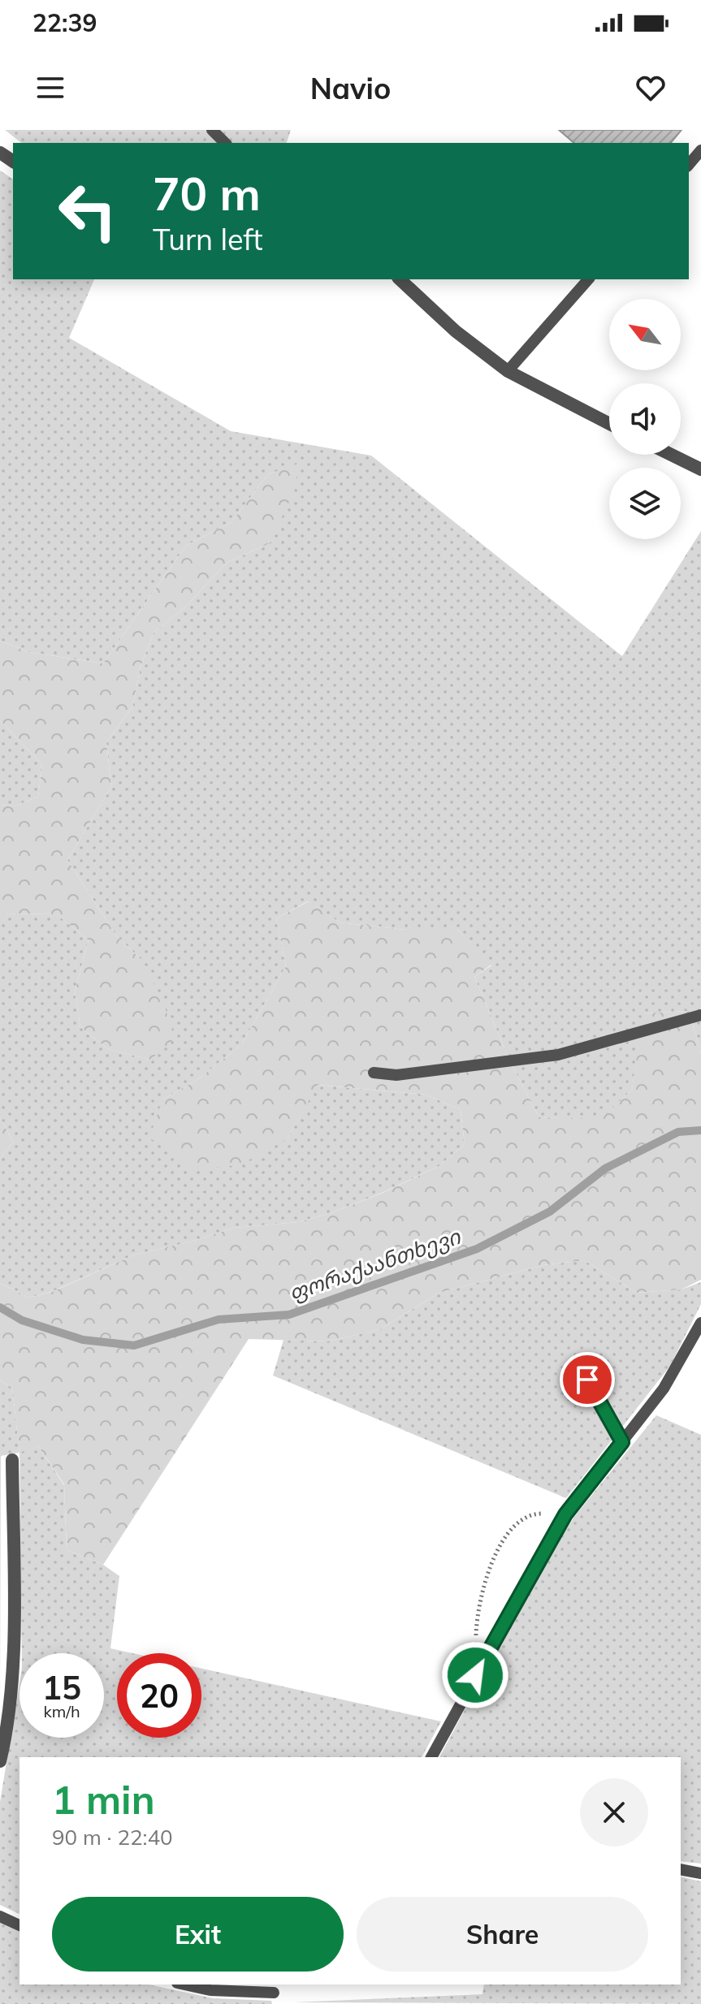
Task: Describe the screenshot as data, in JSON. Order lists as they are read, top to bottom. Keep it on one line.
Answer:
{"water":["ფორაქაანთხევი"],"north":"top left","page":{"status":"22:39","header":"Navio","turn":["70 m","Turn left"],"speed":"15 km/h","limit":"20","heading":["1 min","90 m · 22:40"],"buttons":["Exit","Share"]}}
